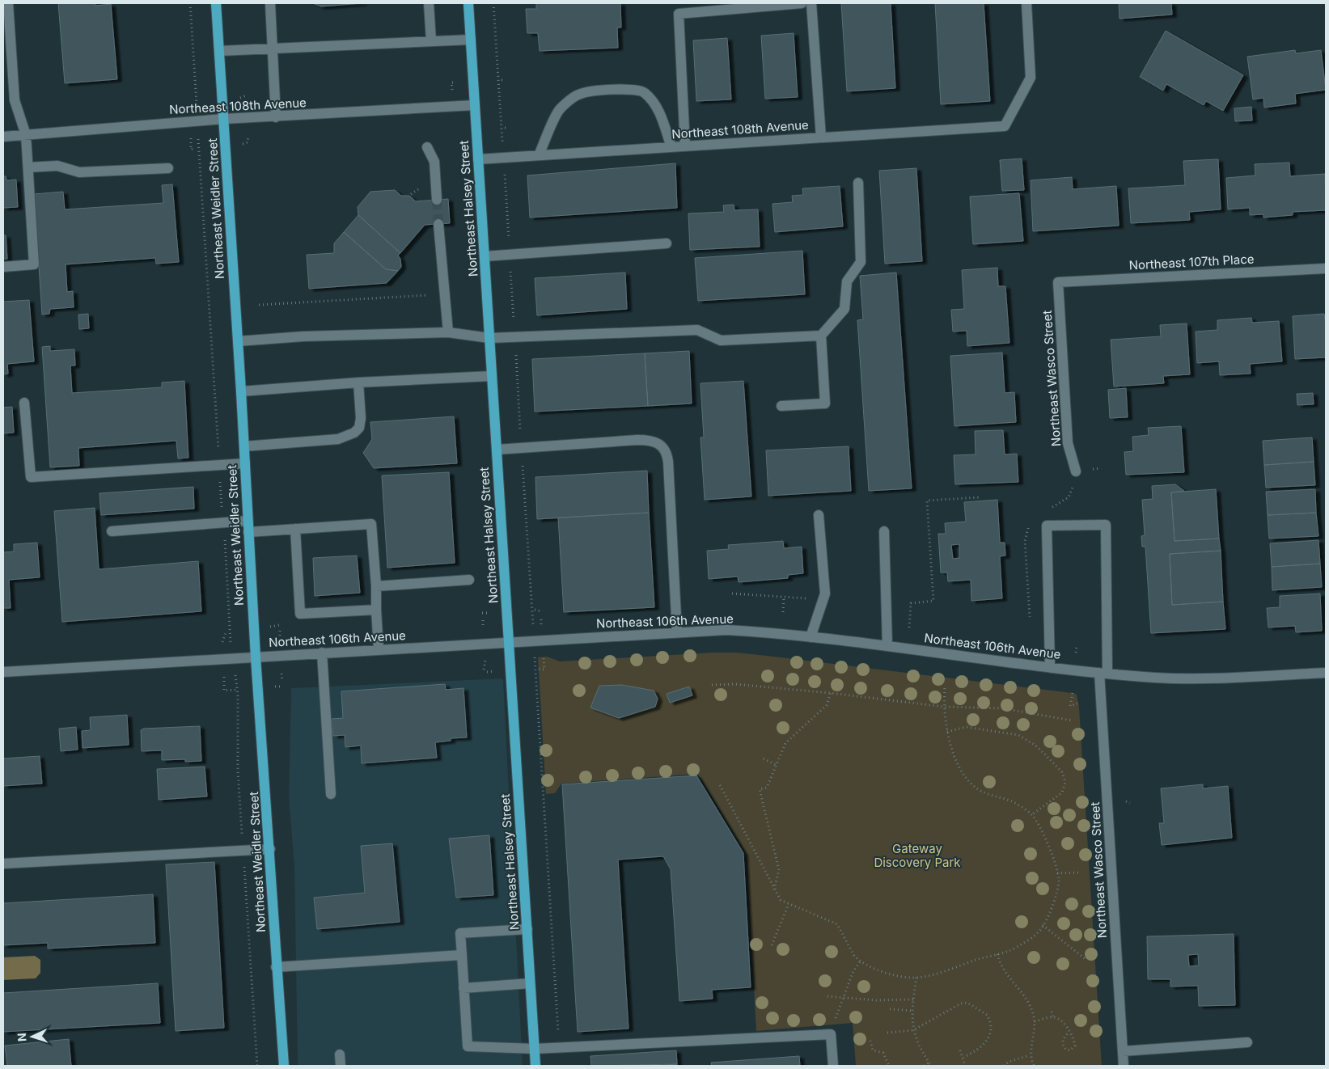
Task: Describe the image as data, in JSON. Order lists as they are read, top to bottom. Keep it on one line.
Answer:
{"streets":{"main road":["Northeast Weidler Street","Northeast Halsey Street"],"street":["Northeast 108th Avenue","Northeast 107th Place","Northeast Wasco Street","Northeast 106th Avenue"]},"crossings":[["Northeast 108th Avenue","Northeast Weidler Street"],["Northeast 108th Avenue","Northeast Halsey Street"],["Northeast Weidler Street","Northeast 106th Avenue"],["Northeast Halsey Street","Northeast 106th Avenue"],["Northeast 107th Place","Northeast Wasco Street"],["Northeast Wasco Street","Northeast 106th Avenue"]],"parks":["Gateway Discovery Park"],"north":"left"}
